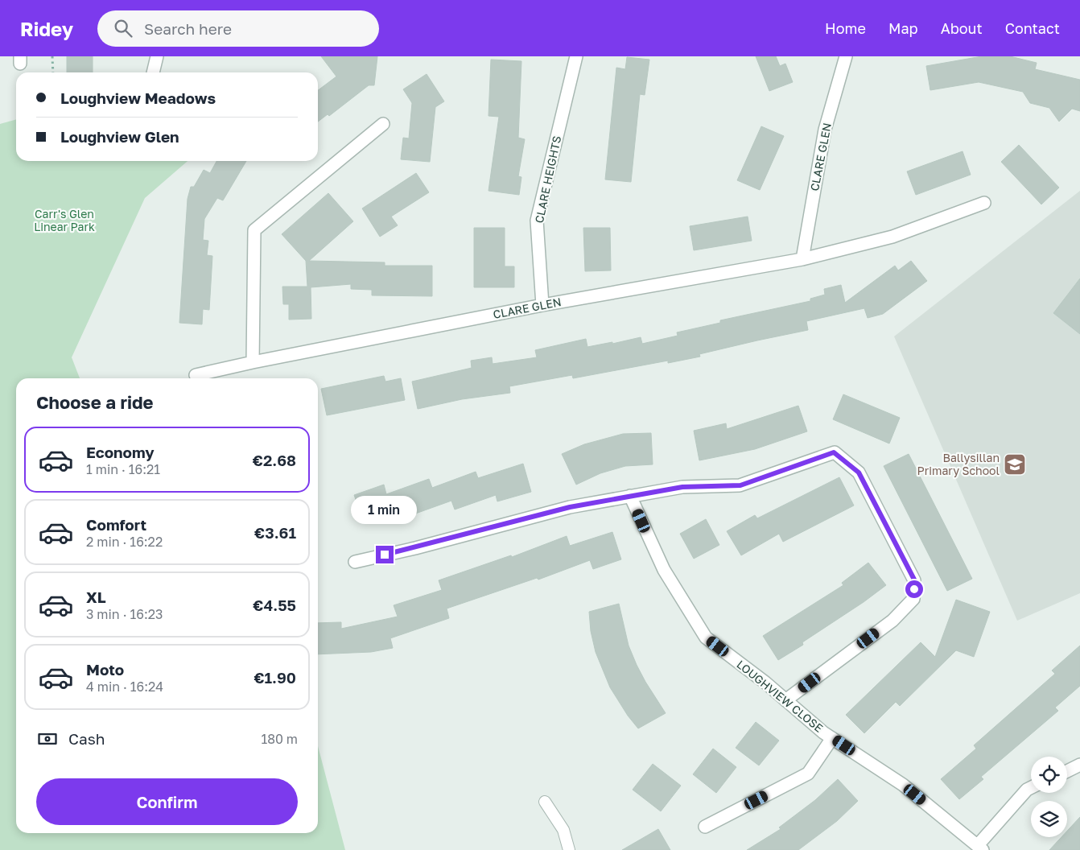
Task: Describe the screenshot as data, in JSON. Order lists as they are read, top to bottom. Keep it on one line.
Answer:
{"streets":{"street":["CLARE GLEN","CLARE HEIGHTS","LOUGHVIEW CLOSE"]},"crossings":[["CLARE GLEN","CLARE HEIGHTS"]],"parks":["Carr's Glen Linear Park"],"places":{"school or university":["Ballysillan Primary School"]},"page":{"header":"Ridey","search":"Search here","nav":["Home","Map","About","Contact"],"banner":["Loughview Meadows","Loughview Glen"],"heading":"Choose a ride","list":[{"name":"Economy","note":"1 min · 16:21","value":"€2.68"},{"name":"Comfort","note":"2 min · 16:22","value":"€3.61"},{"name":"XL","note":"3 min · 16:23","value":"€4.55"},{"name":"Moto","note":"4 min · 16:24","value":"€1.90"}],"bubble":"1 min","pay":["Cash","180 m"],"buttons":"Confirm"}}
